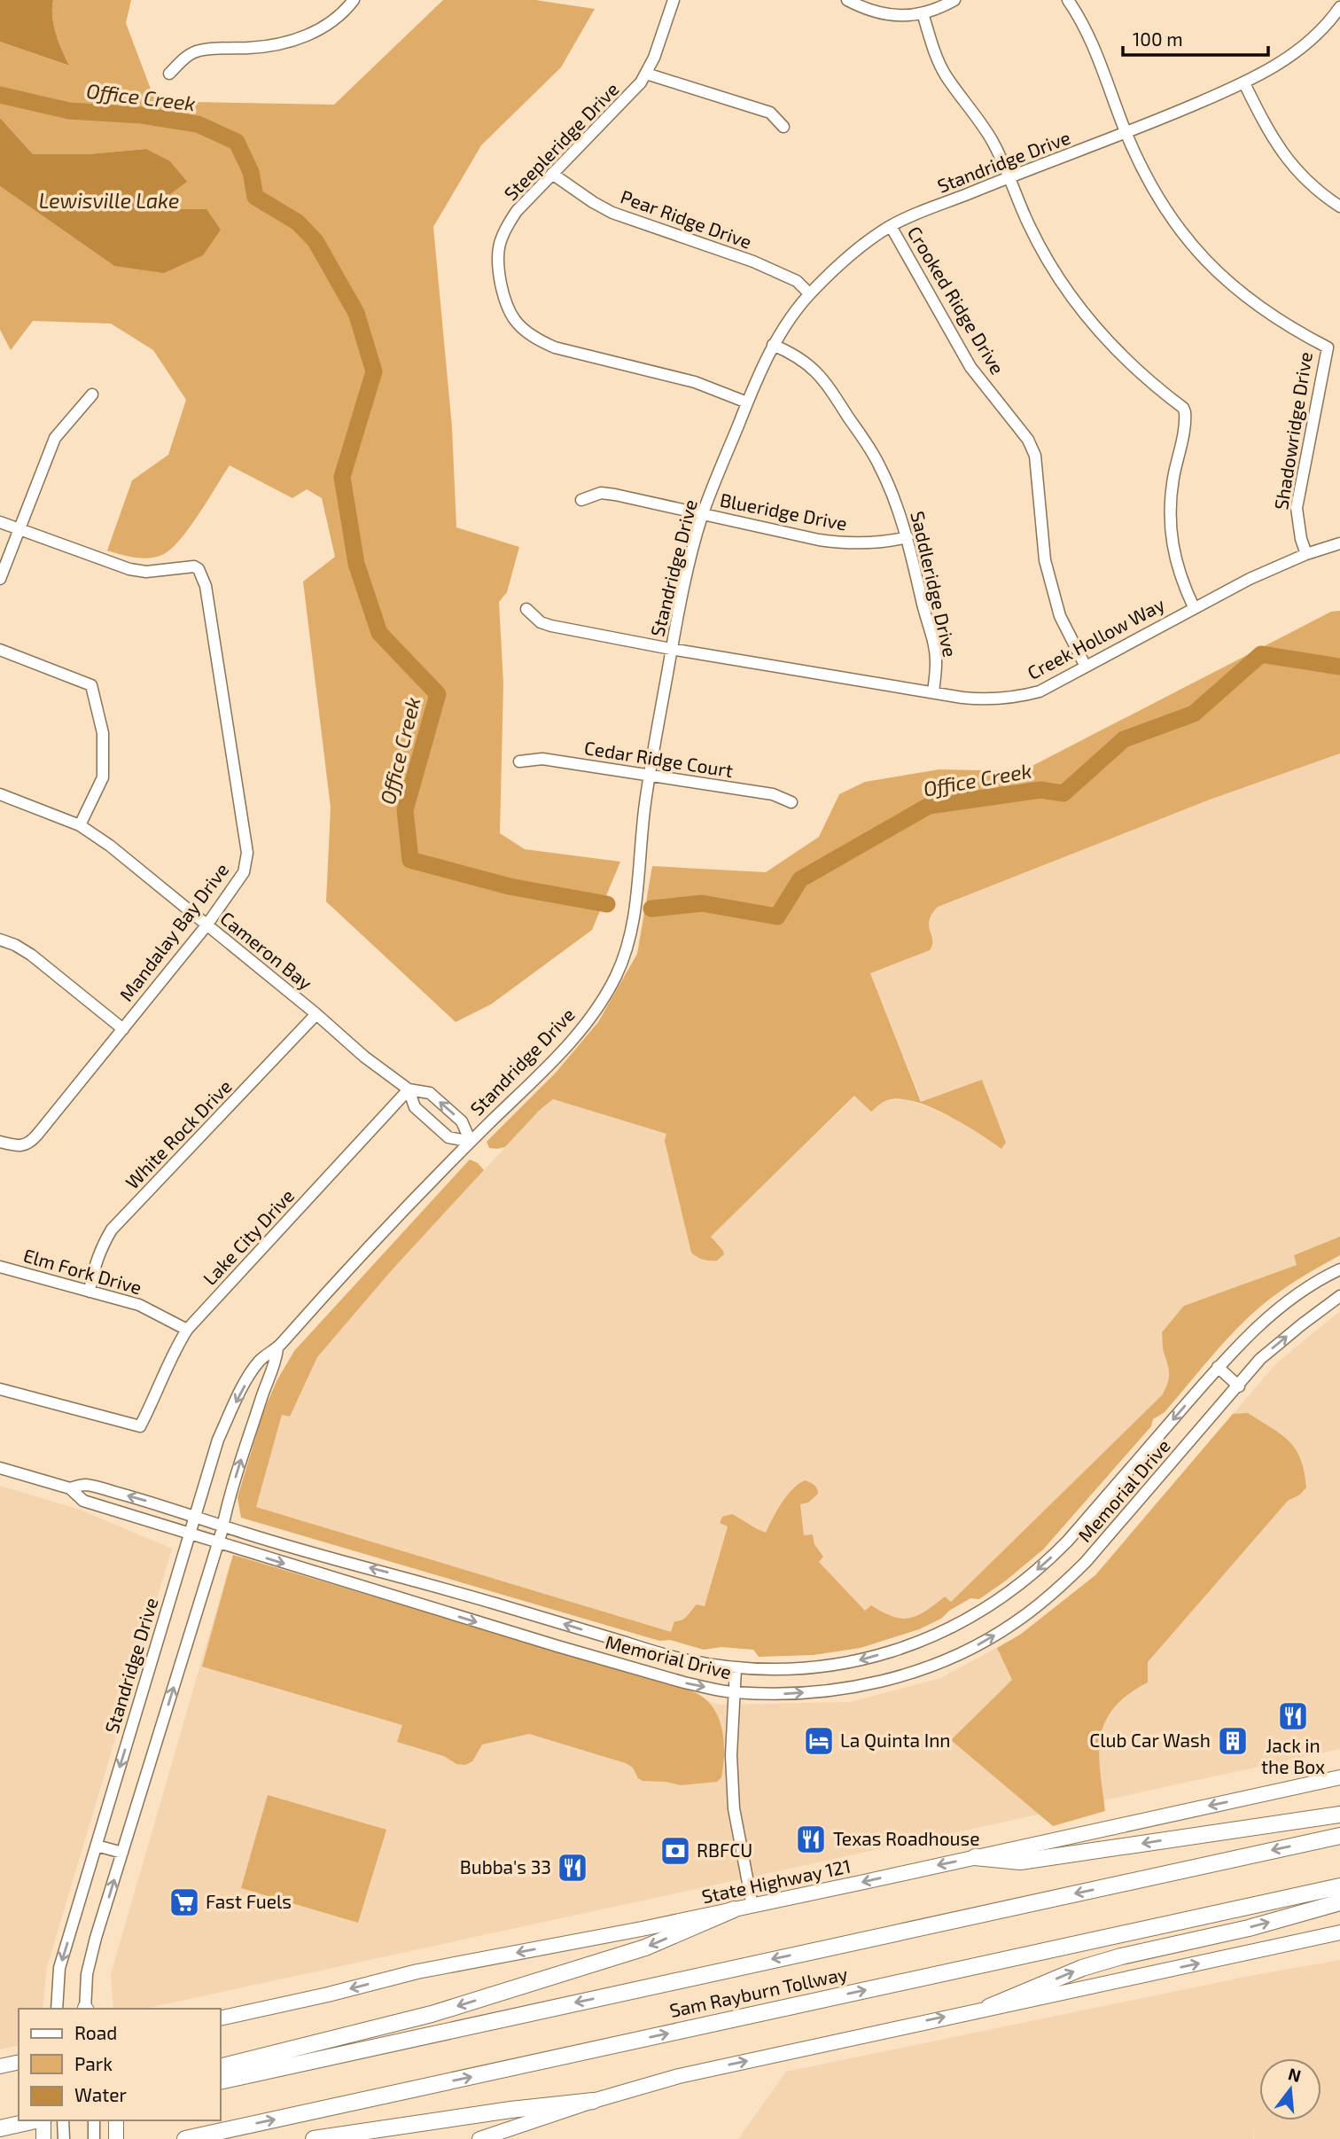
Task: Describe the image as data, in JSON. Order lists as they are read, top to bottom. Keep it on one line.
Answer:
{"streets":{"highway":["Sam Rayburn Tollway"],"main road":["State Highway 121"],"street":["Steepleridge Drive","Standridge Drive","Pear Ridge Drive","Crooked Ridge Drive","Shadowridge Drive","Blueridge Drive","Saddleridge Drive","Creek Hollow Way","Cedar Ridge Court","Mandalay Bay Drive","Cameron Bay","White Rock Drive","Lake City Drive","Elm Fork Drive","Memorial Drive"]},"crossings":[["Steepleridge Drive","Standridge Drive"],["Steepleridge Drive","Pear Ridge Drive"],["Standridge Drive","Pear Ridge Drive"],["Standridge Drive","Crooked Ridge Drive"],["Standridge Drive","Shadowridge Drive"],["Standridge Drive","Blueridge Drive"],["Standridge Drive","Saddleridge Drive"],["Standridge Drive","Creek Hollow Way"],["Standridge Drive","Cedar Ridge Court"],["Standridge Drive","Cameron Bay"],["Standridge Drive","Memorial Drive"],["Crooked Ridge Drive","Creek Hollow Way"],["Shadowridge Drive","Creek Hollow Way"],["Blueridge Drive","Saddleridge Drive"],["Saddleridge Drive","Creek Hollow Way"],["Mandalay Bay Drive","Cameron Bay"],["Cameron Bay","White Rock Drive"],["Cameron Bay","Lake City Drive"],["White Rock Drive","Elm Fork Drive"],["Lake City Drive","Elm Fork Drive"]],"one_way":["State Highway 121"],"water":["Office Creek","Lewisville Lake"],"places":{"restaurant":["Jack in the Box","Texas Roadhouse","Bubba's 33"],"hotel":["La Quinta Inn"],"building":["Club Car Wash"],"bank":["RBFCU"],"supermarket":["Fast Fuels"]},"legend":["Road","Park","Water"],"scale_bar":"100 m","north":"top"}
